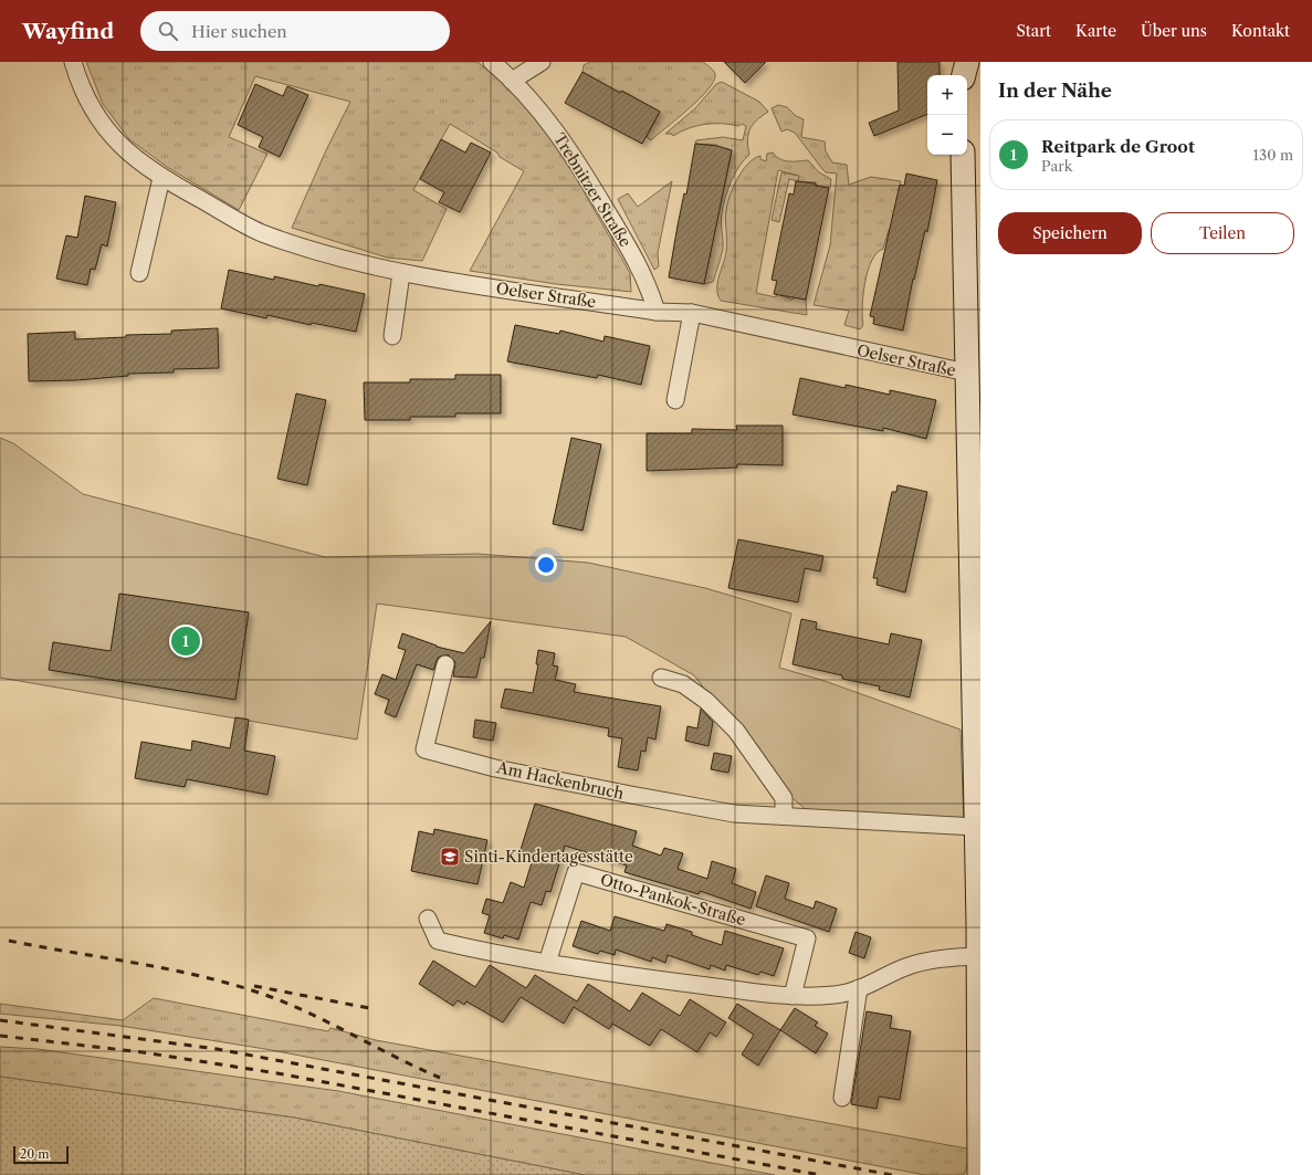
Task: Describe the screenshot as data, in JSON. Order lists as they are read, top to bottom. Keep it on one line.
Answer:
{"streets":{"street":["Trebnitzer Straße","Oelser Straße","Am Hackenbruch","Otto-Pankok-Straße"]},"crossings":[["Trebnitzer Straße","Oelser Straße"]],"places":{"school or university":["Sinti-Kindertagesstätte"]},"scale_bar":"20 m","page":{"header":"Wayfind","search":"Hier suchen","nav":["Start","Karte","Über uns","Kontakt"],"heading":"In der Nähe","map_buttons":["+","−"],"list":[{"mark":"1","name":"Reitpark de Groot","note":"Park","value":"130 m"}],"buttons":["Speichern","Teilen"],"pins":"1","scale":"20 m"}}
